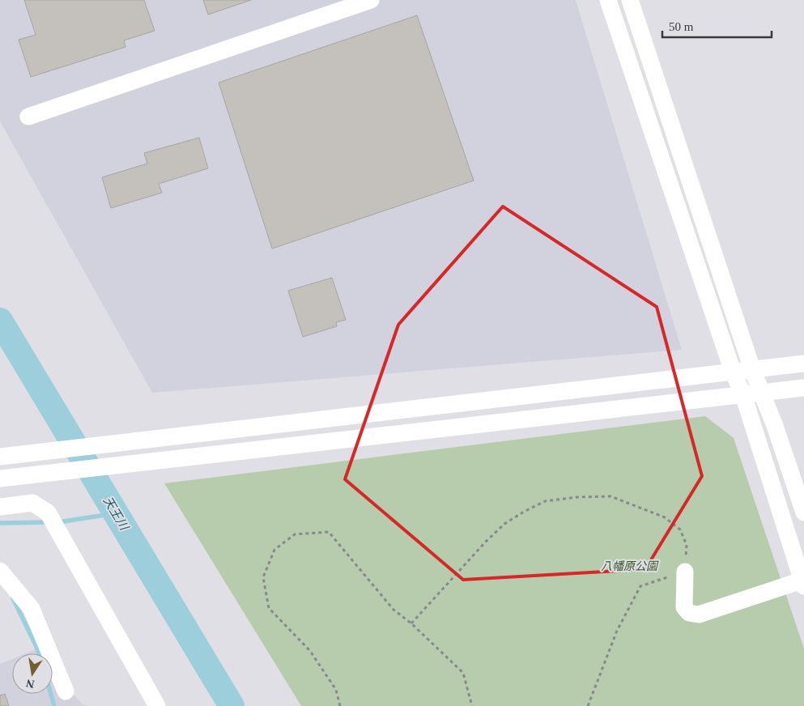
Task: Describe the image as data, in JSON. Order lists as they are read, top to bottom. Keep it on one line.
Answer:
{"water":["天王川"],"parks":["八幡原公園"],"scale_bar":"50 m","north":"bottom"}
